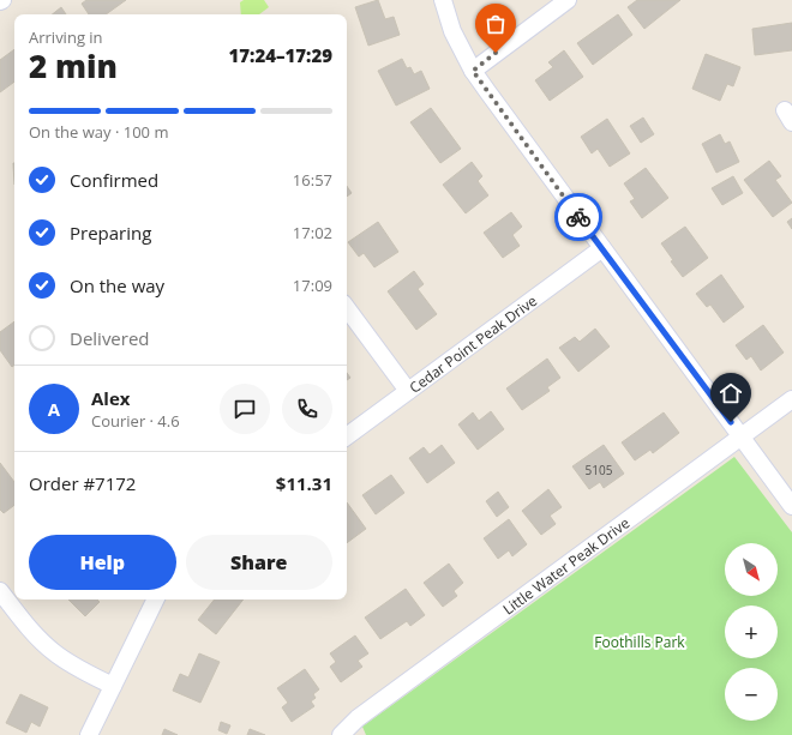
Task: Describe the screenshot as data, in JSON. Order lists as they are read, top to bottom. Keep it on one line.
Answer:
{"streets":{"street":["Cedar Point Peak Drive","Little Water Peak Drive"]},"parks":["Foothills Park"],"house_numbers":["5105"],"north":"bottom right","page":{"heading":["2 min","Arriving in","17:24–17:29"],"panel":["Alex","Courier · 4.6","Order #7172","$11.31"],"bar":"On the way · 100 m","list":[["Confirmed","16:57"],["Preparing","17:02"],["On the way","17:09"],"Delivered"],"round":"A","buttons":["Help","Share"],"map_buttons":["+","−"]}}
